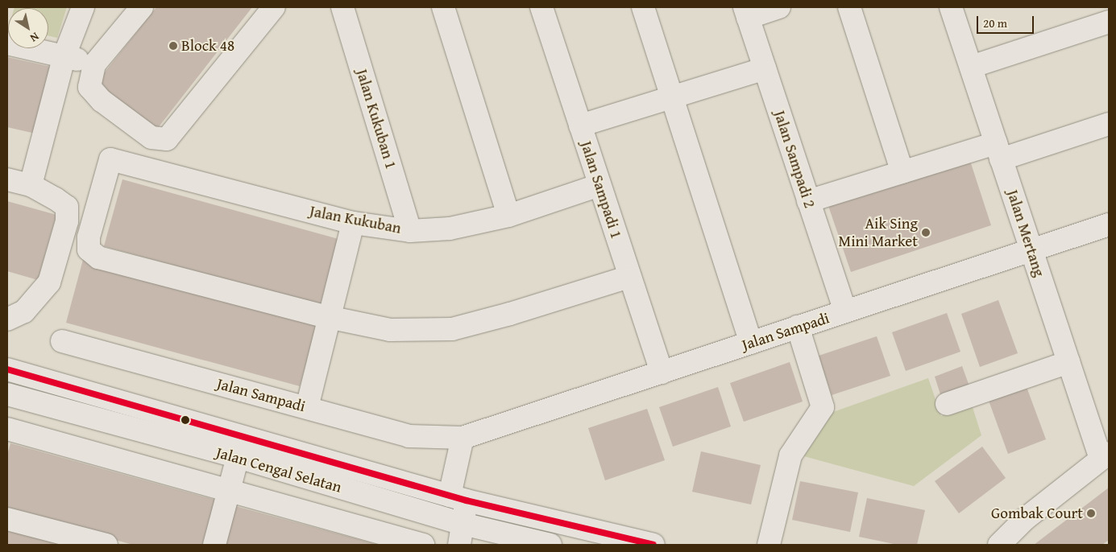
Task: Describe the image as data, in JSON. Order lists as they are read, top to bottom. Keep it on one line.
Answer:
{"streets":{"street":["Jalan Kukuban 1","Jalan Sampadi 2","Jalan Sampadi 1","Jalan Kukuban","Jalan Mertang","Jalan Sampadi","Jalan Cengal Selatan"]},"crossings":[["Jalan Kukuban 1","Jalan Kukuban"],["Jalan Sampadi 2","Jalan Sampadi"],["Jalan Sampadi 1","Jalan Kukuban"],["Jalan Sampadi 1","Jalan Sampadi"],["Jalan Mertang","Jalan Sampadi"]],"places":["Block 48","Aik Sing Mini Market","Gombak Court"],"scale_bar":"20 m","north":"bottom right"}
